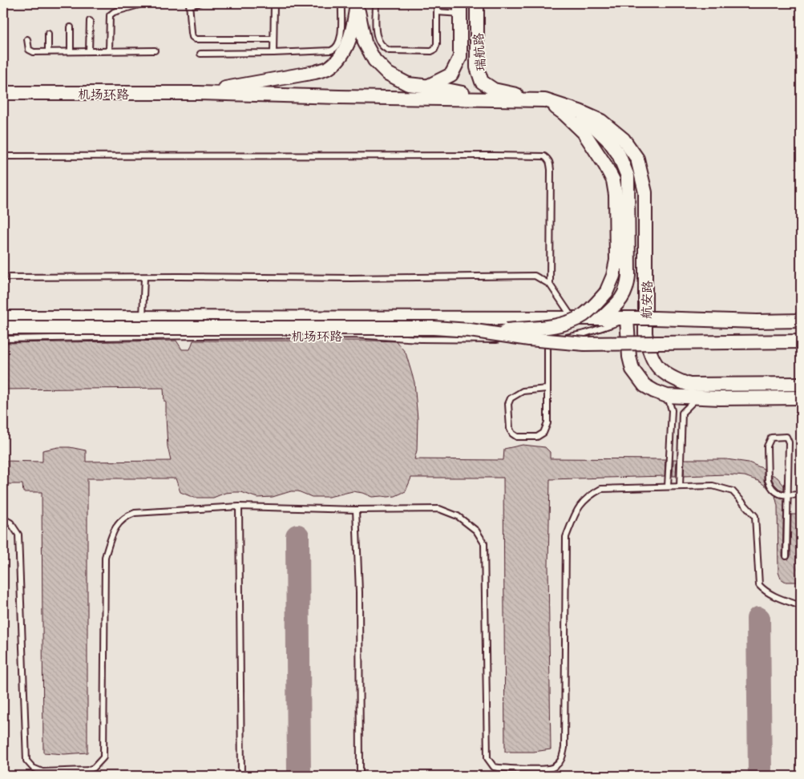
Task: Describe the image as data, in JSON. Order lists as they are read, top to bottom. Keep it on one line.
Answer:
{"streets":{"street":["瑞航路","机场环路","航安路"]},"crossings":[["瑞航路","机场环路"],["机场环路","航安路"]]}
